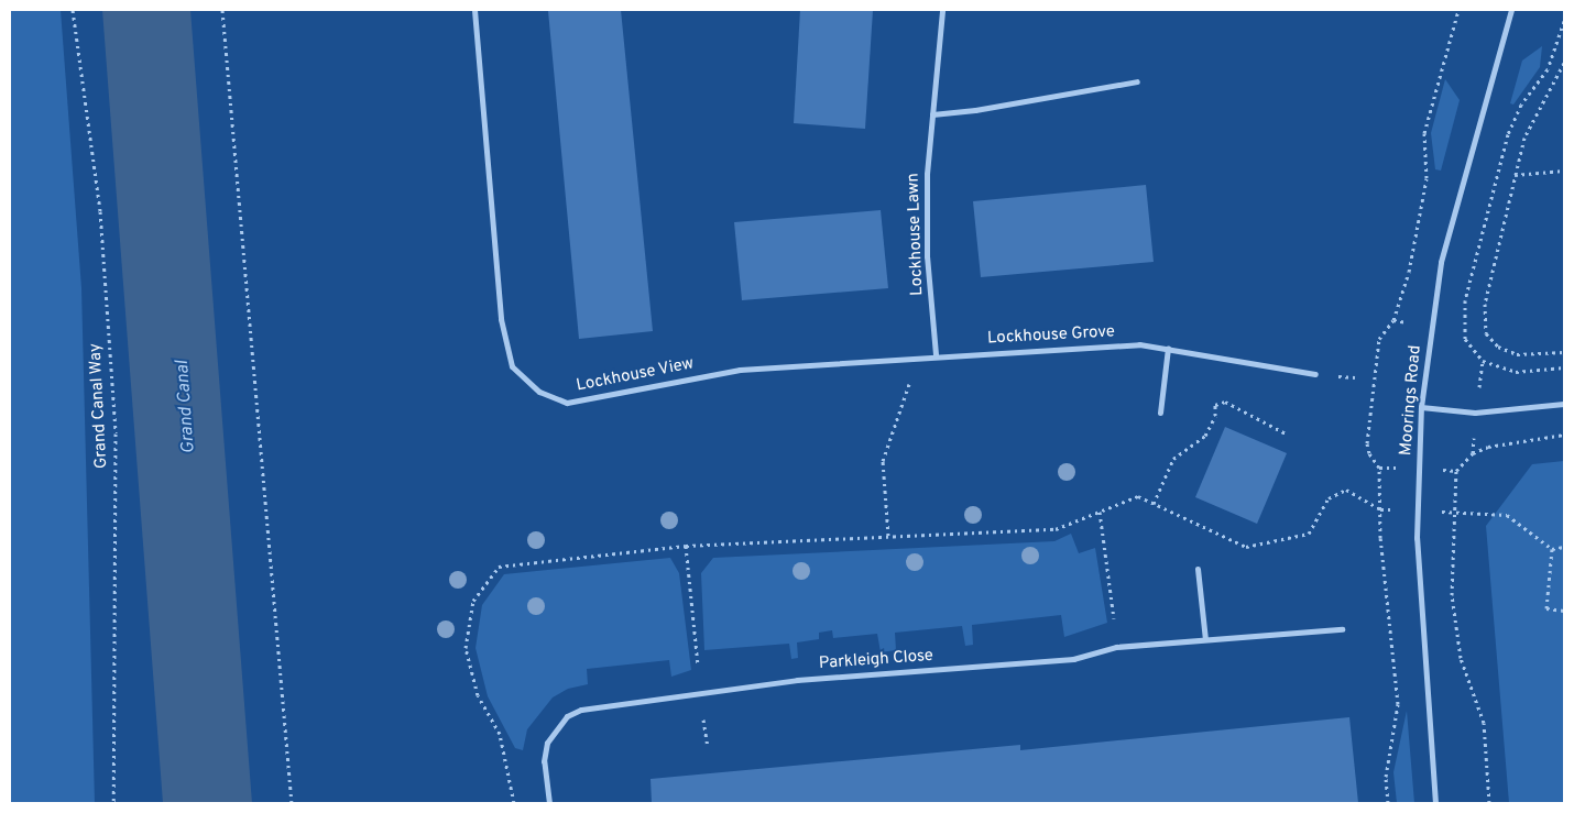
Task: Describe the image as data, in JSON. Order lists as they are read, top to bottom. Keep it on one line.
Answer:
{"streets":{"street":["Lockhouse Lawn","Lockhouse Grove","Lockhouse View","Moorings Road","Parkleigh Close"],"path":["Grand Canal Way"]},"crossings":[["Lockhouse Lawn","Lockhouse Grove"],["Lockhouse Lawn","Lockhouse View"],["Lockhouse Grove","Lockhouse View"]],"water":["Grand Canal"]}
